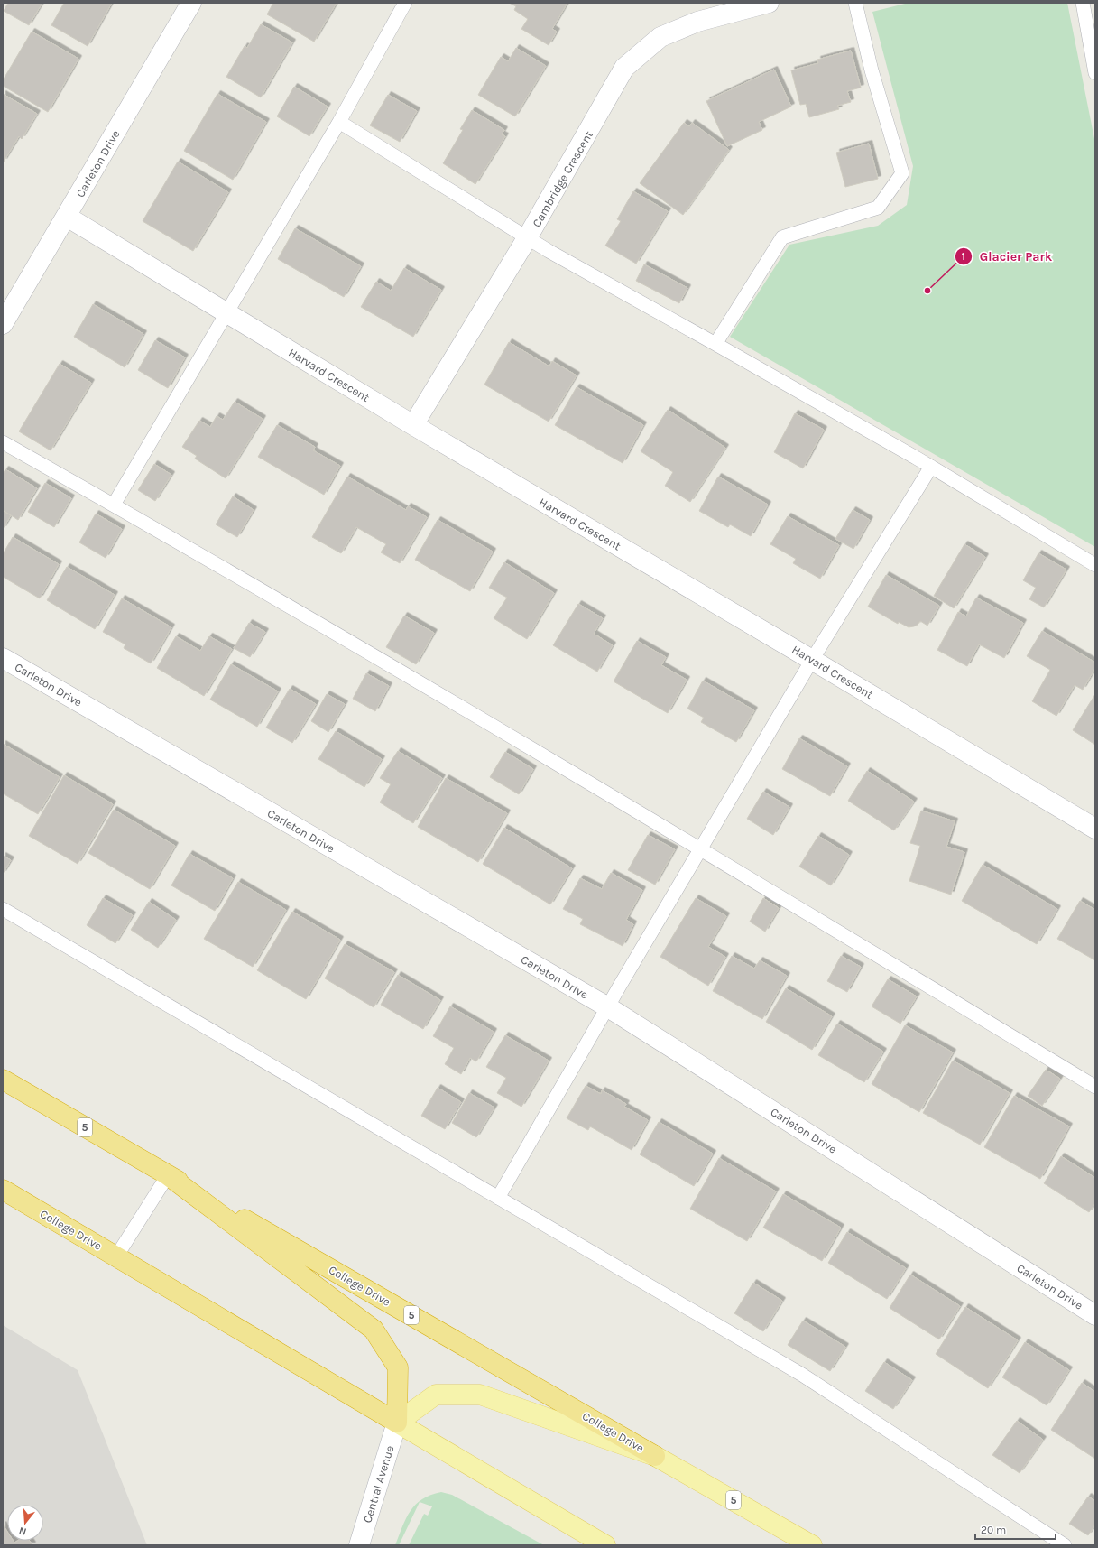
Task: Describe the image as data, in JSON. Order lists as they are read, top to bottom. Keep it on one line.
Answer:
{"streets":{"highway":["5","College Drive"],"street":["Carleton Drive","Cambridge Crescent","Harvard Crescent","Central Avenue"]},"crossings":[["Carleton Drive","Harvard Crescent"],["Cambridge Crescent","Harvard Crescent"],["College Drive","Central Avenue"]],"places":["Glacier Park"],"scale_bar":"20 m","north":"bottom"}
